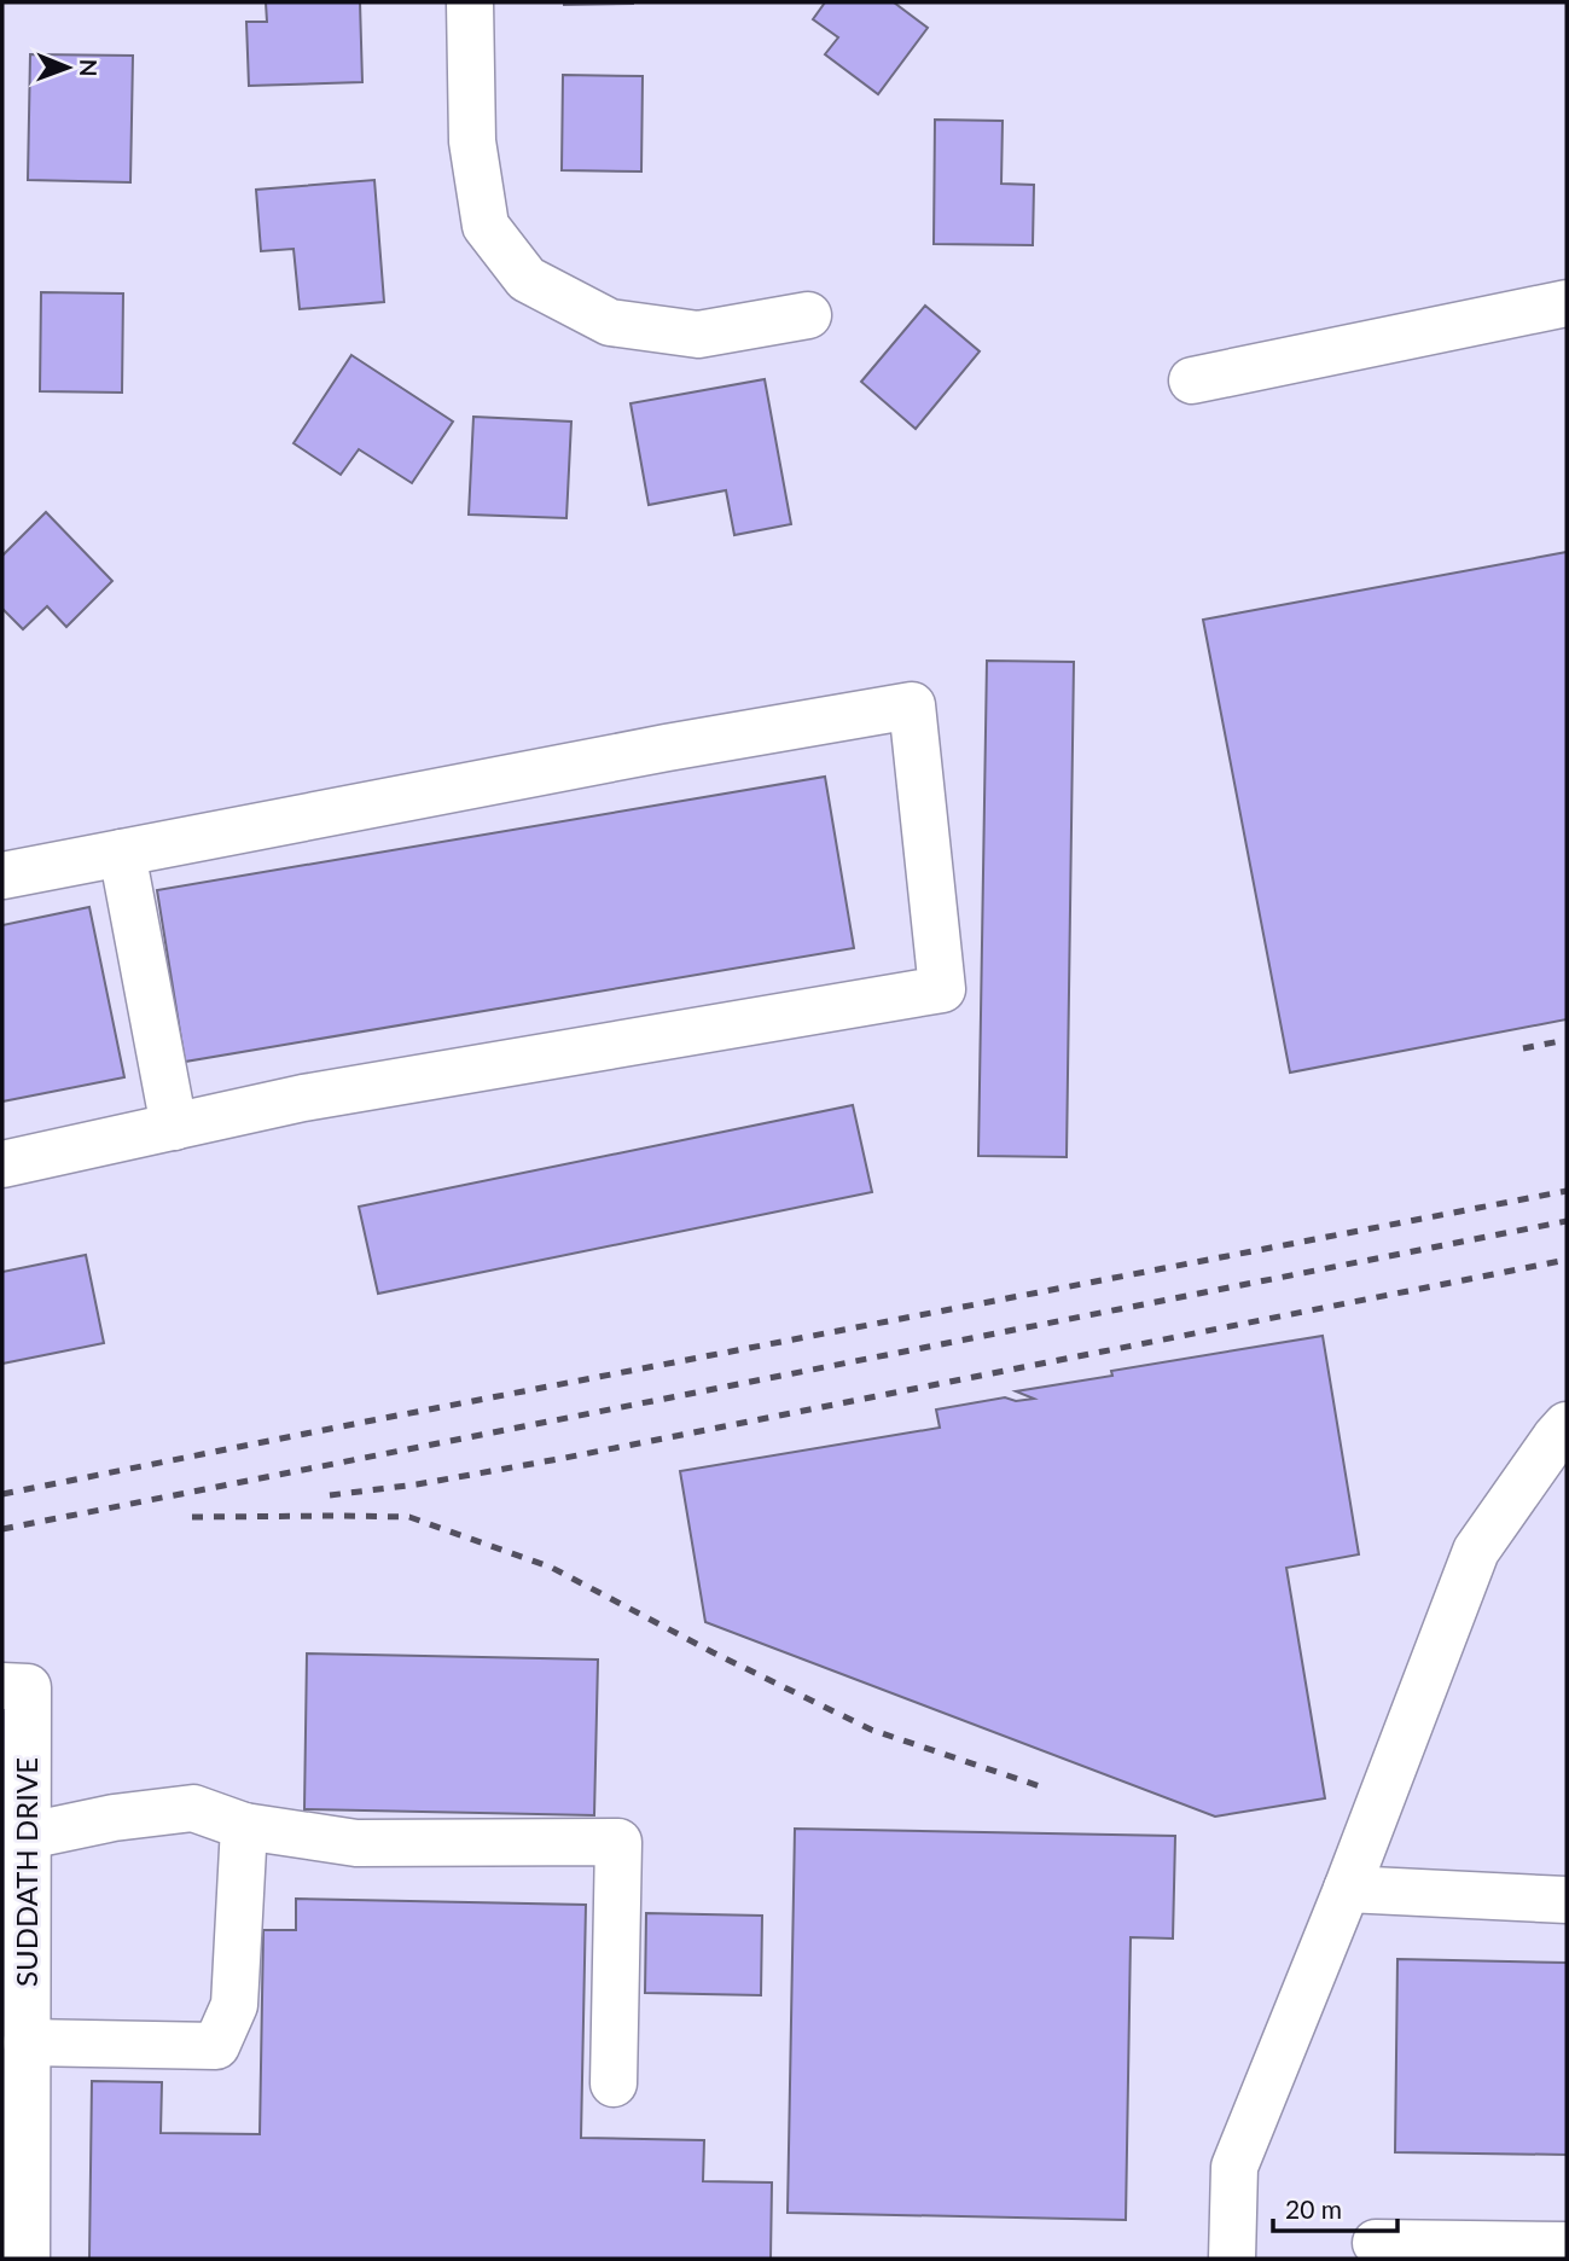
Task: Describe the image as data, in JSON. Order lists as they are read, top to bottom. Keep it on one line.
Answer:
{"streets":{"street":["SUDDATH DRIVE"]},"scale_bar":"20 m","north":"right"}
